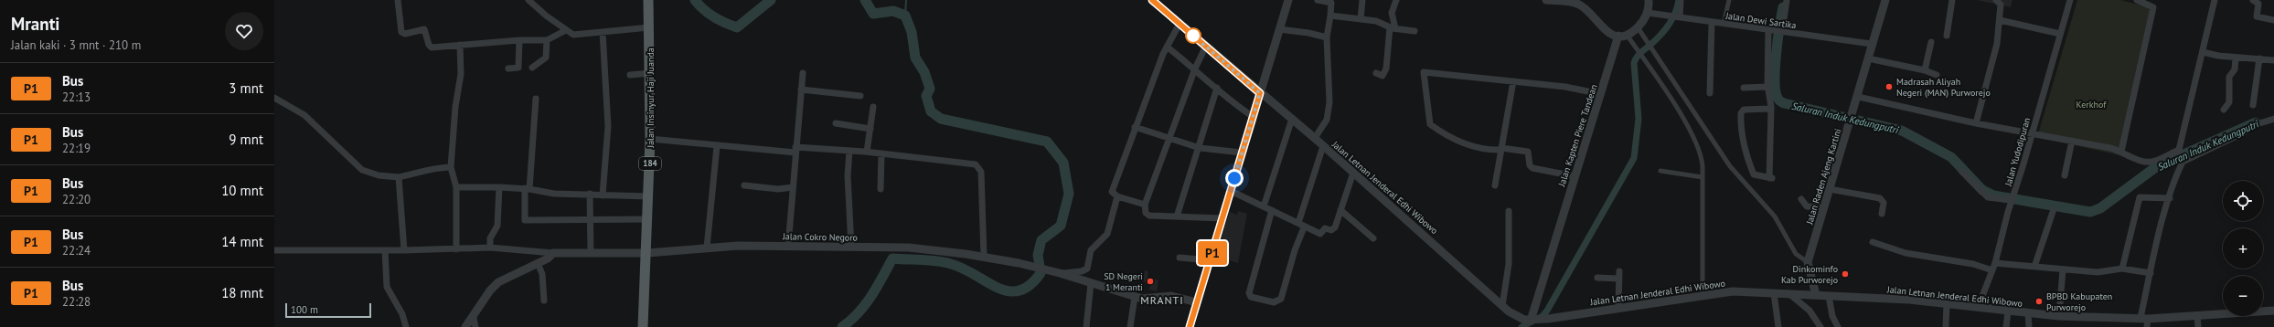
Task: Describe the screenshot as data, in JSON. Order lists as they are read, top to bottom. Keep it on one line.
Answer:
{"streets":{"main road":["Jalan Insinyur Haji Juanda","184"],"street":["Jalan Dewi Sartika","Jalan Kapten Piere Tandean","Jalan Yudodipuran","Jalan Raden Ajeng Kartini","Jalan Letnan Jenderal Edhi Wibowo","Jalan Cokro Negoro"]},"crossings":[["Jalan Dewi Sartika","Jalan Raden Ajeng Kartini"],["Jalan Insinyur Haji Juanda","Jalan Cokro Negoro"],["Jalan Kapten Piere Tandean","Jalan Letnan Jenderal Edhi Wibowo"],["Jalan Yudodipuran","Jalan Letnan Jenderal Edhi Wibowo"]],"districts":["MRANTI"],"water":["Saluran Induk Kedungputri"],"parks":["Kerkhof"],"places":["Madrasah Aliyah Negeri (MAN) Purworejo","Dinkominfo Kab Purworejo","SD Negeri 1 Meranti","BPBD Kabupaten Purworejo"],"lines":["bus line P1"],"scale_bar":"100 m","page":{"heading":["Mranti","Jalan kaki · 3 mnt · 210 m"],"on_map":"P1","list":[{"mark":"P1","name":"Bus","note":"22:13","value":"3 mnt"},{"mark":"P1","name":"Bus","note":"22:19","value":"9 mnt"},{"mark":"P1","name":"Bus","note":"22:20","value":"10 mnt"},{"mark":"P1","name":"Bus","note":"22:24","value":"14 mnt"},{"mark":"P1","name":"Bus","note":"22:28","value":"18 mnt"}],"map_buttons":["+","−"],"scale":"100 m"}}
